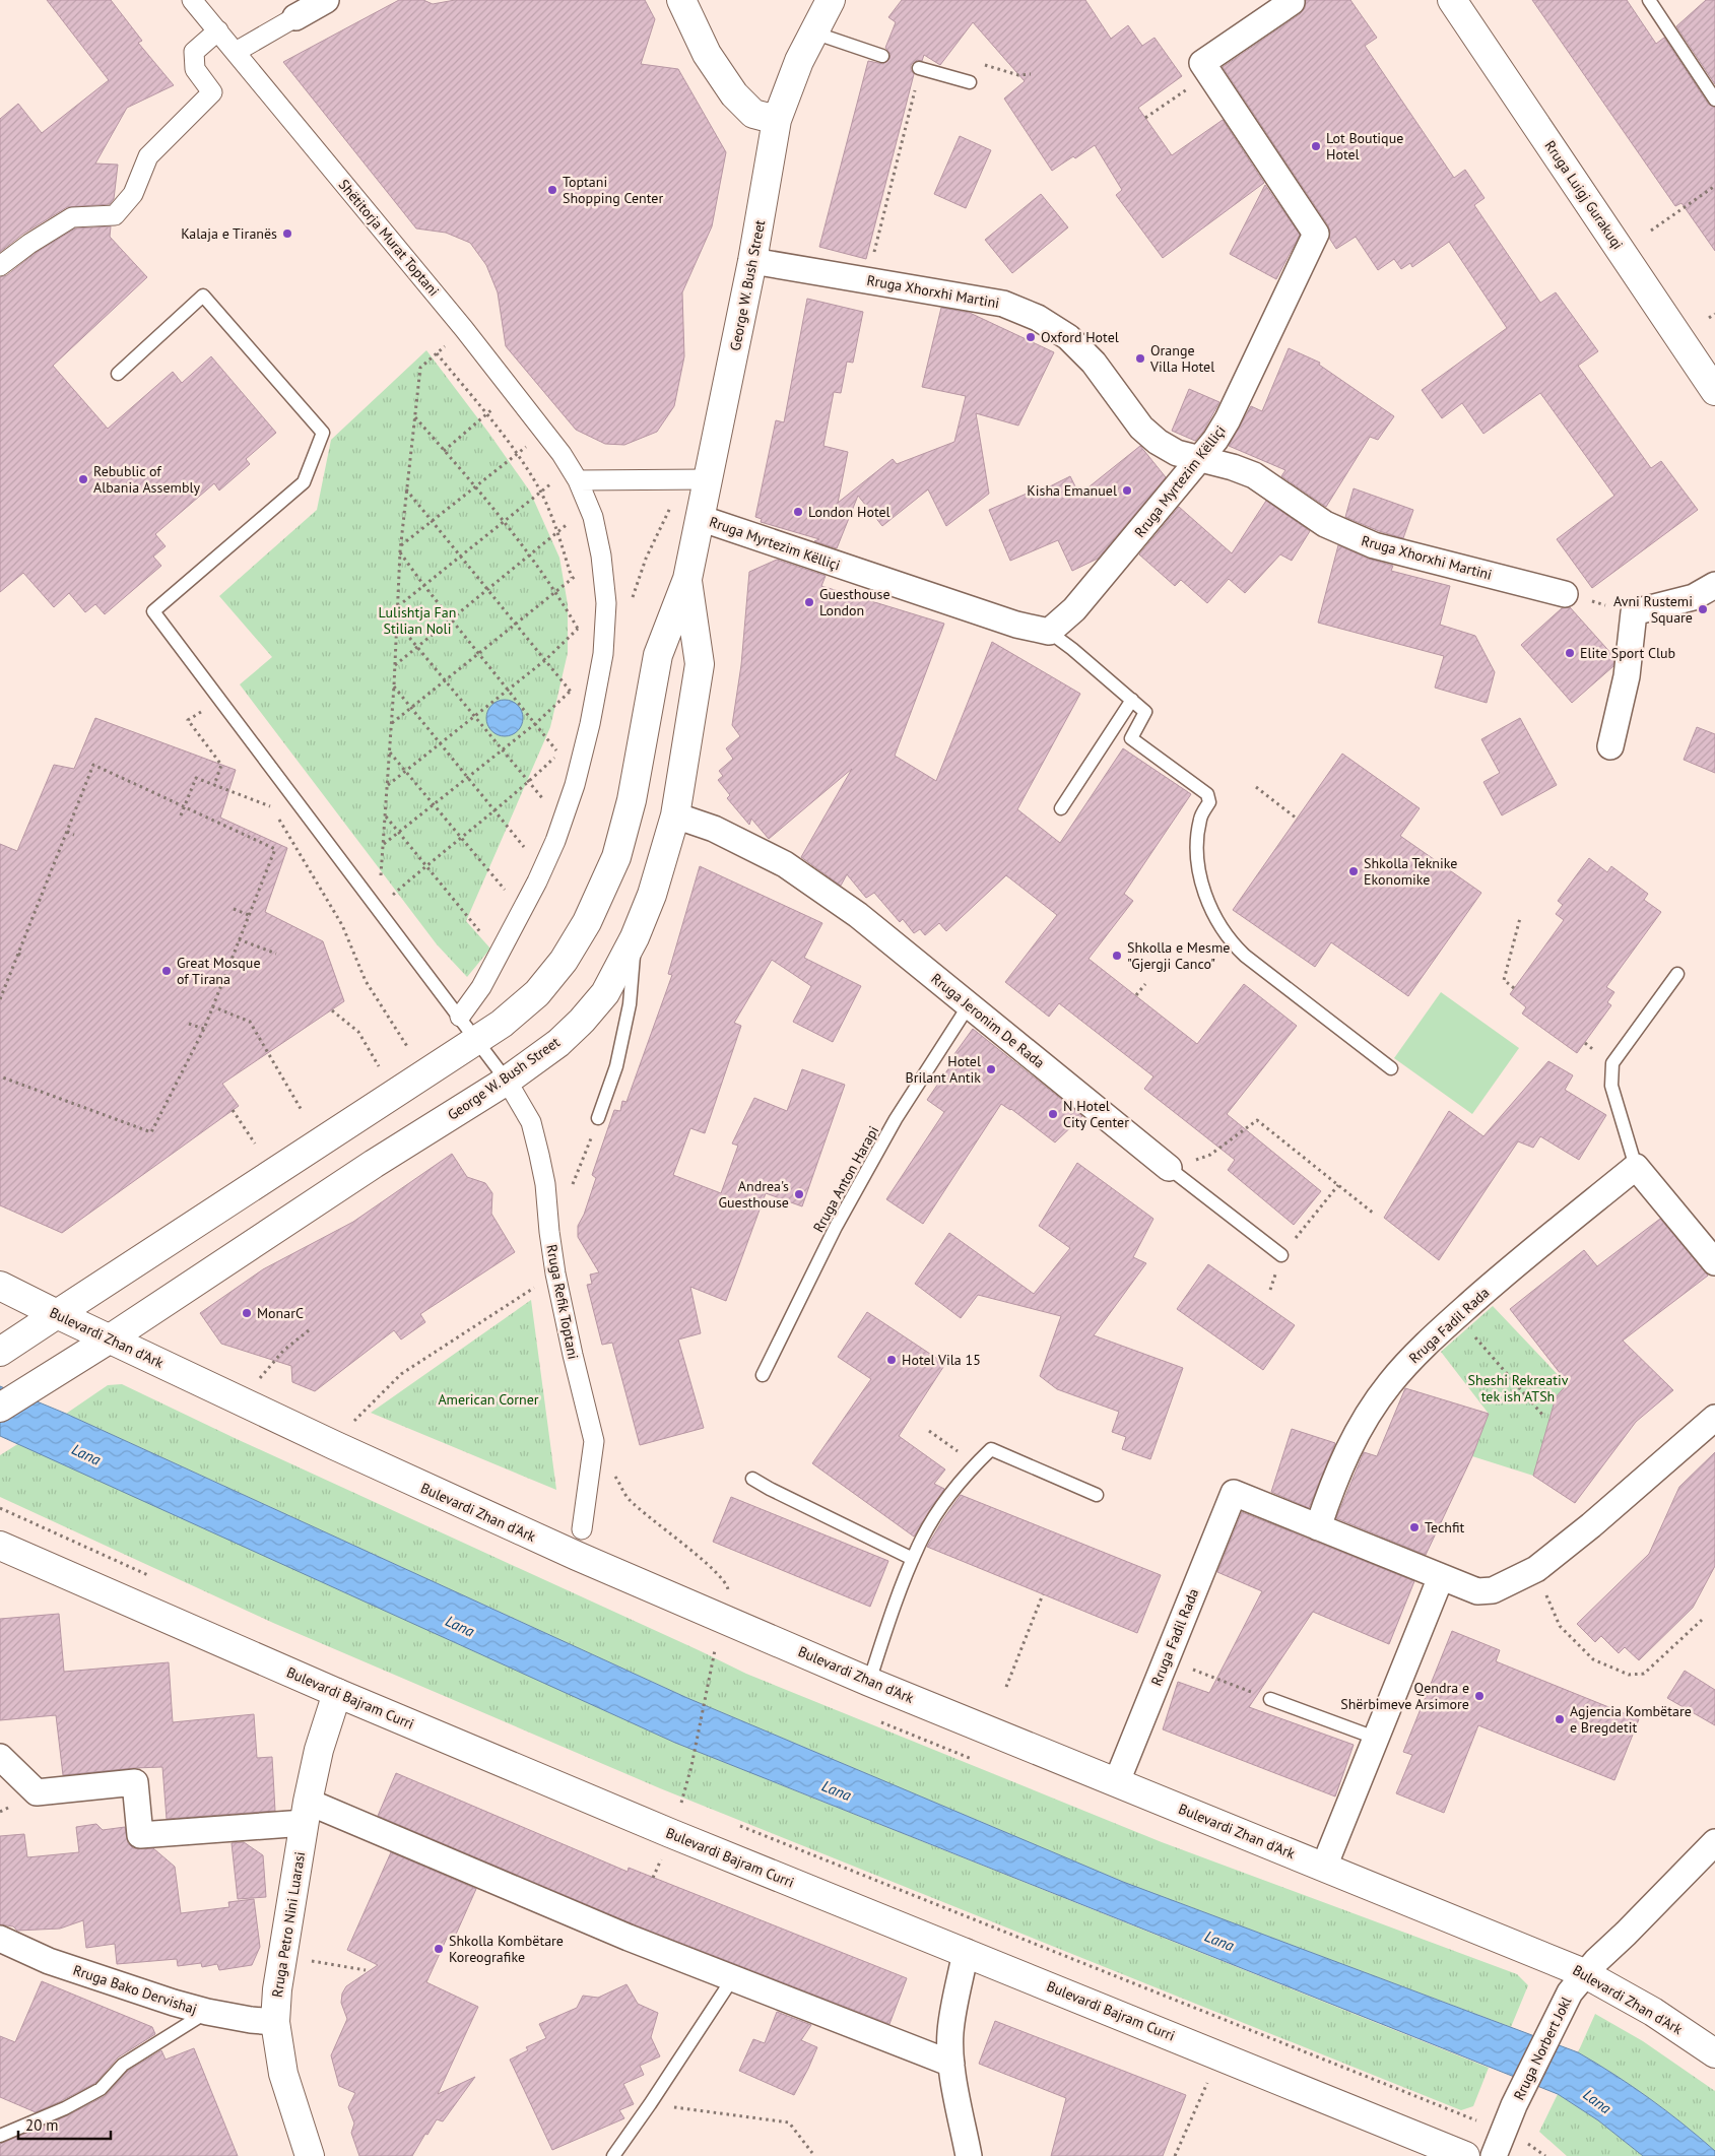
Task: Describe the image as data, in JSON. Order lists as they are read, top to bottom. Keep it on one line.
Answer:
{"streets":{"main road":["Rruga Luigj Gurakuqi","George W. Bush Street","Bulevardi Zhan d'Ark","Bulevardi Bajram Curri","Rruga Petro Nini Luarasi"],"street":["Shëtitorja Murat Toptani","Rruga Xhorxhi Martini","Rruga Myrtezim Këlliçi","Rruga Jeronim De Rada","Rruga Refik Toptani","Rruga Fadil Rada","Rruga Bako Dervishaj","Rruga Norbert Jokl"],"lane":["Rruga Anton Harapi"]},"crossings":[["George W. Bush Street","Rruga Xhorxhi Martini"],["George W. Bush Street","Rruga Myrtezim Këlliçi"],["George W. Bush Street","Rruga Jeronim De Rada"],["George W. Bush Street","Rruga Refik Toptani"],["George W. Bush Street","Bulevardi Zhan d'Ark"],["Rruga Xhorxhi Martini","Rruga Myrtezim Këlliçi"],["Rruga Jeronim De Rada","Rruga Anton Harapi"],["Rruga Fadil Rada","Bulevardi Zhan d'Ark"],["Bulevardi Zhan d'Ark","Rruga Norbert Jokl"],["Bulevardi Bajram Curri","Rruga Petro Nini Luarasi"],["Rruga Petro Nini Luarasi","Rruga Bako Dervishaj"]],"water":["Lana"],"parks":["Lulishtja Fan Stilian Noli","Sheshi Rekreativ tek ish ATSh","American Corner"],"places":["Lot Boutique Hotel","Toptani Shopping Center","Kalaja e Tiranës","Oxford Hotel","Orange Villa Hotel","Rebublic of Albania Assembly","Kisha Emanuel","London Hotel","Guesthouse London","Avni Rustemi Square","Elite Sport Club","Shkolla Teknike Ekonomike","Shkolla e Mesme \"Gjergji Canco\"","Great Mosque of Tirana","Hotel Brilant Antik","N Hotel City Center","Andrea's Guesthouse","MonarC","Hotel Vila 15","Techfit","Qendra e Shërbimeve Arsimore","Agjencia Kombëtare e Bregdetit","Shkolla Kombëtare Koreografike"],"scale_bar":"20 m"}
